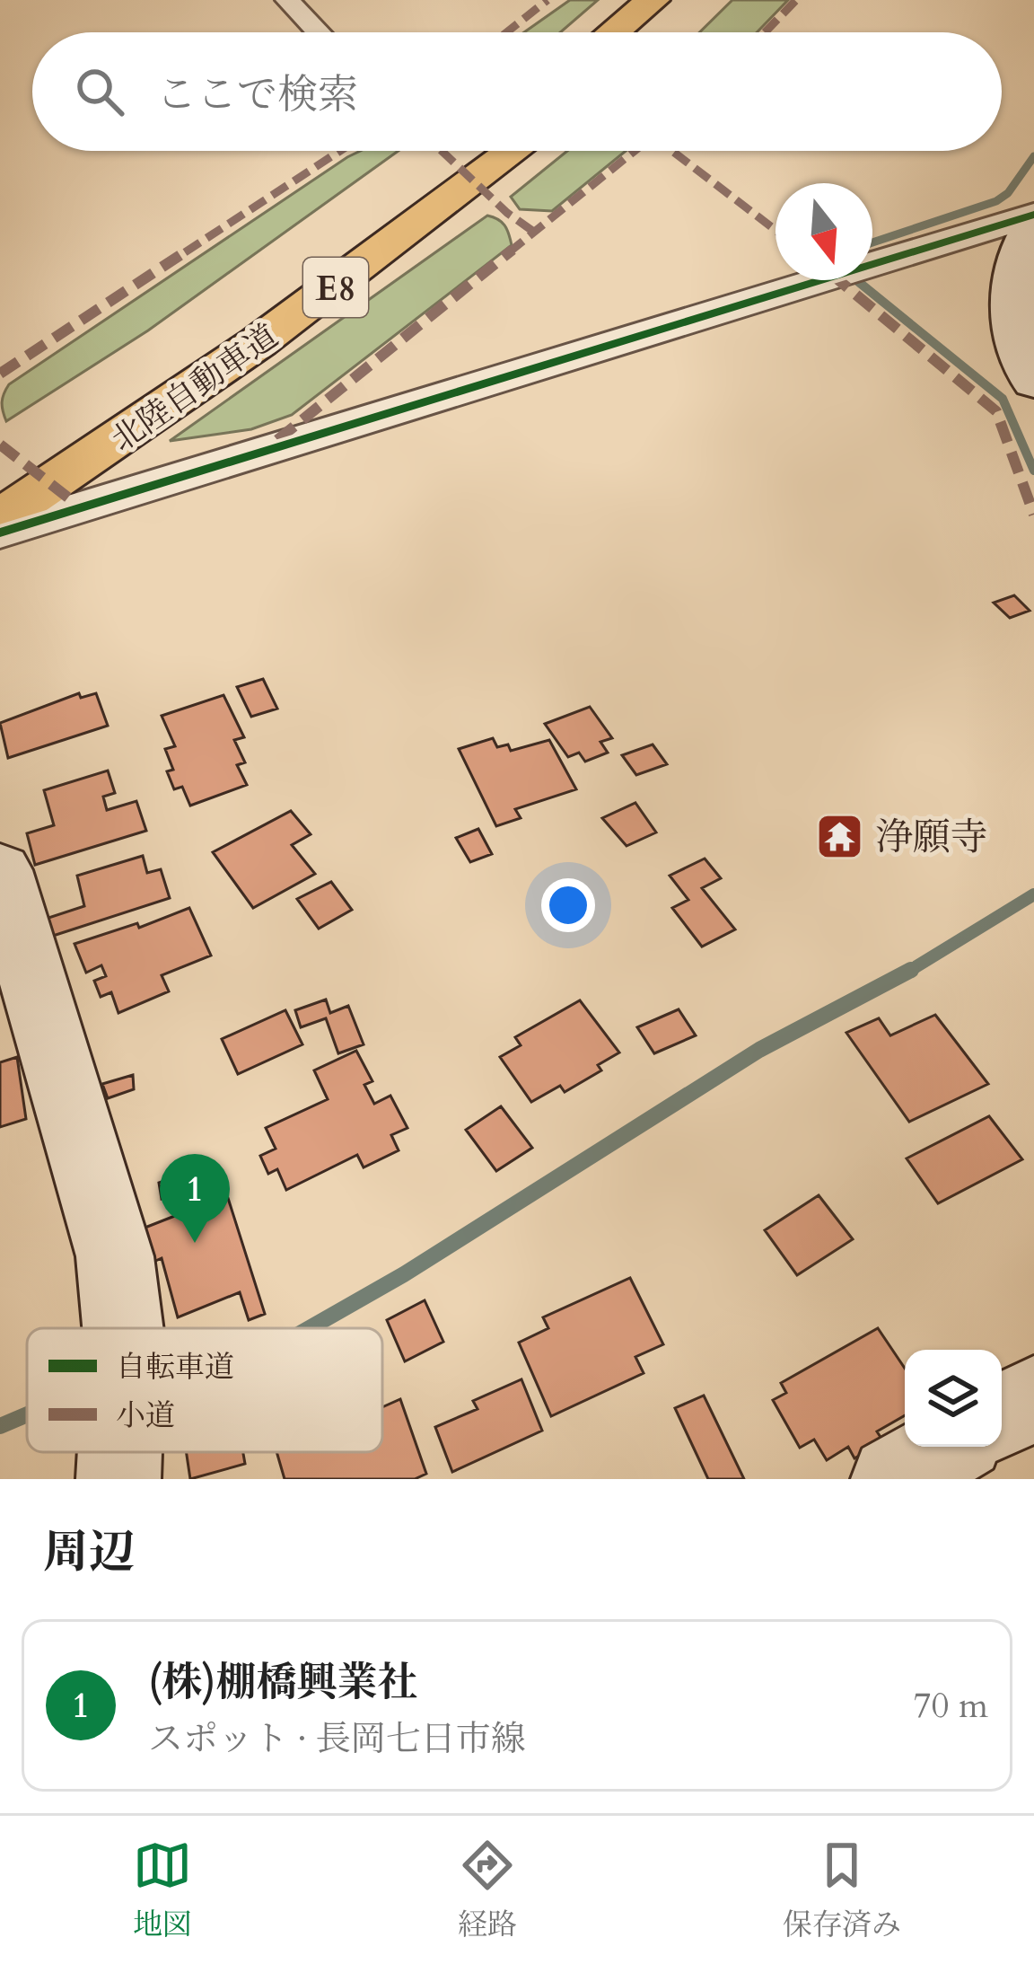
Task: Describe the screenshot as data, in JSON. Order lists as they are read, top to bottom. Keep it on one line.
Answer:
{"streets":{"highway":["E8","北陸自動車道"]},"places":{"temple":["浄願寺"]},"legend":["自転車道","小道"],"north":"bottom","page":{"search":"ここで検索","pins":"1","heading":"周辺","list":[{"mark":"1","name":"(株)棚橋興業社","note":"スポット · 長岡七日市線","value":"70 m"}],"nav":["地図","経路","保存済み"]}}
